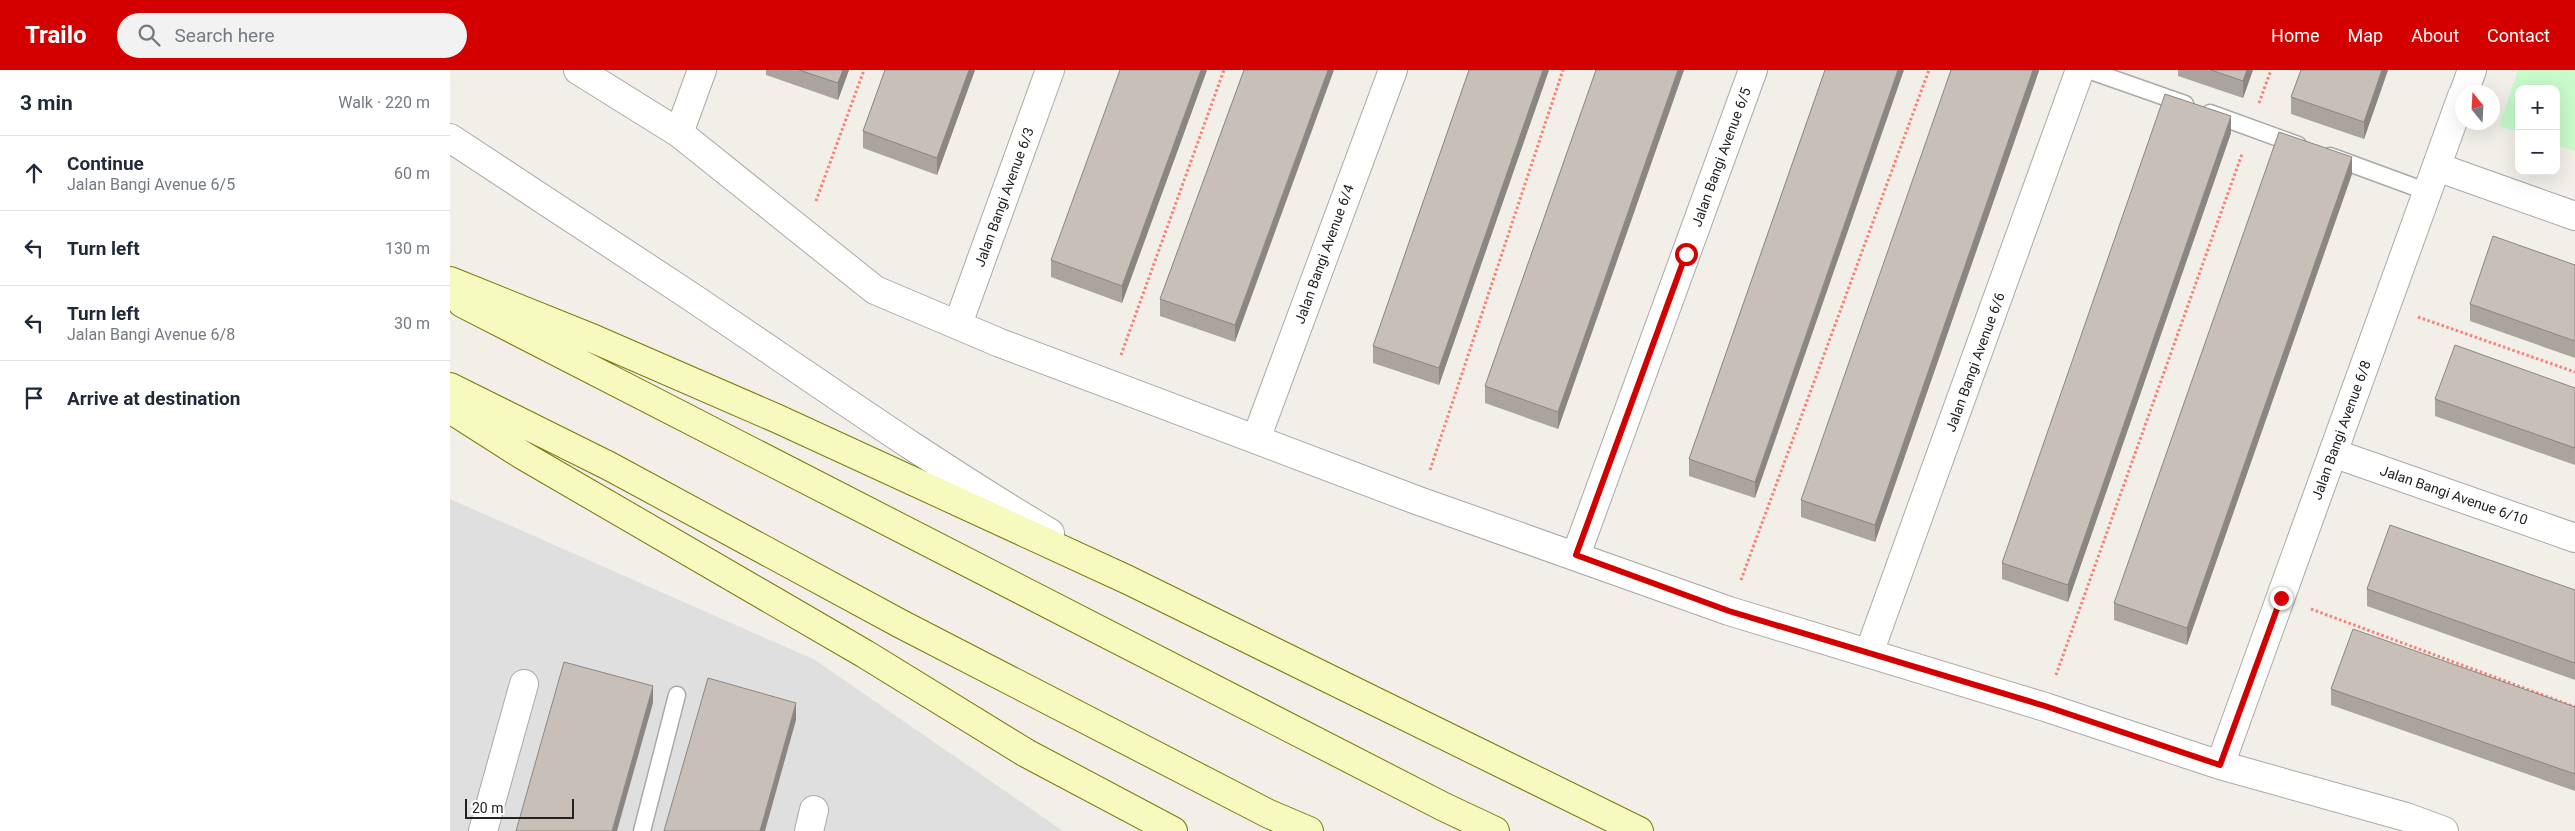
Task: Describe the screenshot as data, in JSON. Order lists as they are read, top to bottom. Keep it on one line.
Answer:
{"streets":{"street":["Jalan Bangi Avenue 6/5","Jalan Bangi Avenue 6/3","Jalan Bangi Avenue 6/4","Jalan Bangi Avenue 6/6","Jalan Bangi Avenue 6/8","Jalan Bangi Avenue 6/10"]},"crossings":[["Jalan Bangi Avenue 6/8","Jalan Bangi Avenue 6/10"]],"scale_bar":"20 m","north":"top","page":{"header":"Trailo","search":"Search here","nav":["Home","Map","About","Contact"],"heading":["3 min","Walk · 220 m"],"map_buttons":["+","−"],"list":[["Continue","Jalan Bangi Avenue 6/5","60 m"],["Turn left","130 m"],["Turn left","Jalan Bangi Avenue 6/8","30 m"],"Arrive at destination"],"scale":"20 m"}}
